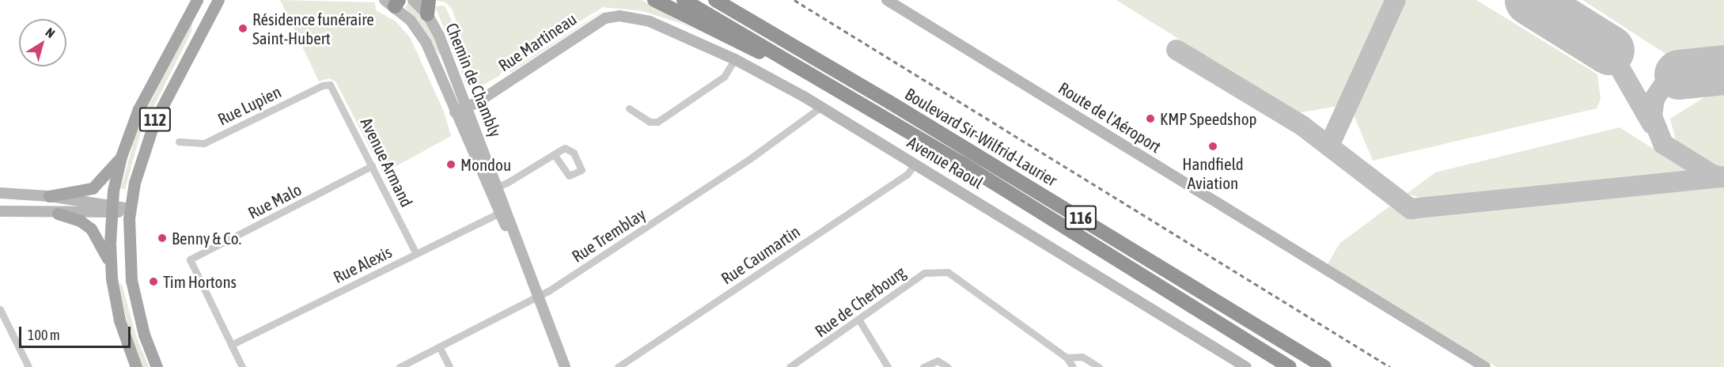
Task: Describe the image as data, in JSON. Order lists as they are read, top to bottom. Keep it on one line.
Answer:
{"streets":{"highway":["Boulevard Sir-Wilfrid-Laurier","116"],"main road":["112"],"street":["Rue Martineau","Chemin de Chambly","Rue Lupien","Route de l'Aéroport","Avenue Armand","Avenue Raoul","Rue Malo","Rue Tremblay","Rue Caumartin","Rue Alexis","Rue de Cherbourg"]},"crossings":[["Rue Martineau","Chemin de Chambly"],["Rue Martineau","Avenue Raoul"],["Chemin de Chambly","Rue Tremblay"],["Chemin de Chambly","Rue Alexis"],["Rue Lupien","Avenue Armand"],["Avenue Armand","Rue Malo"],["Avenue Armand","Rue Alexis"],["Avenue Raoul","Rue Tremblay"],["Avenue Raoul","Rue Caumartin"],["Rue Malo","Rue Alexis"]],"places":["Résidence funéraire Saint-Hubert","KMP Speedshop","Handfield Aviation","Mondou","Benny & Co.","Tim Hortons"],"scale_bar":"100 m","north":"top right"}
